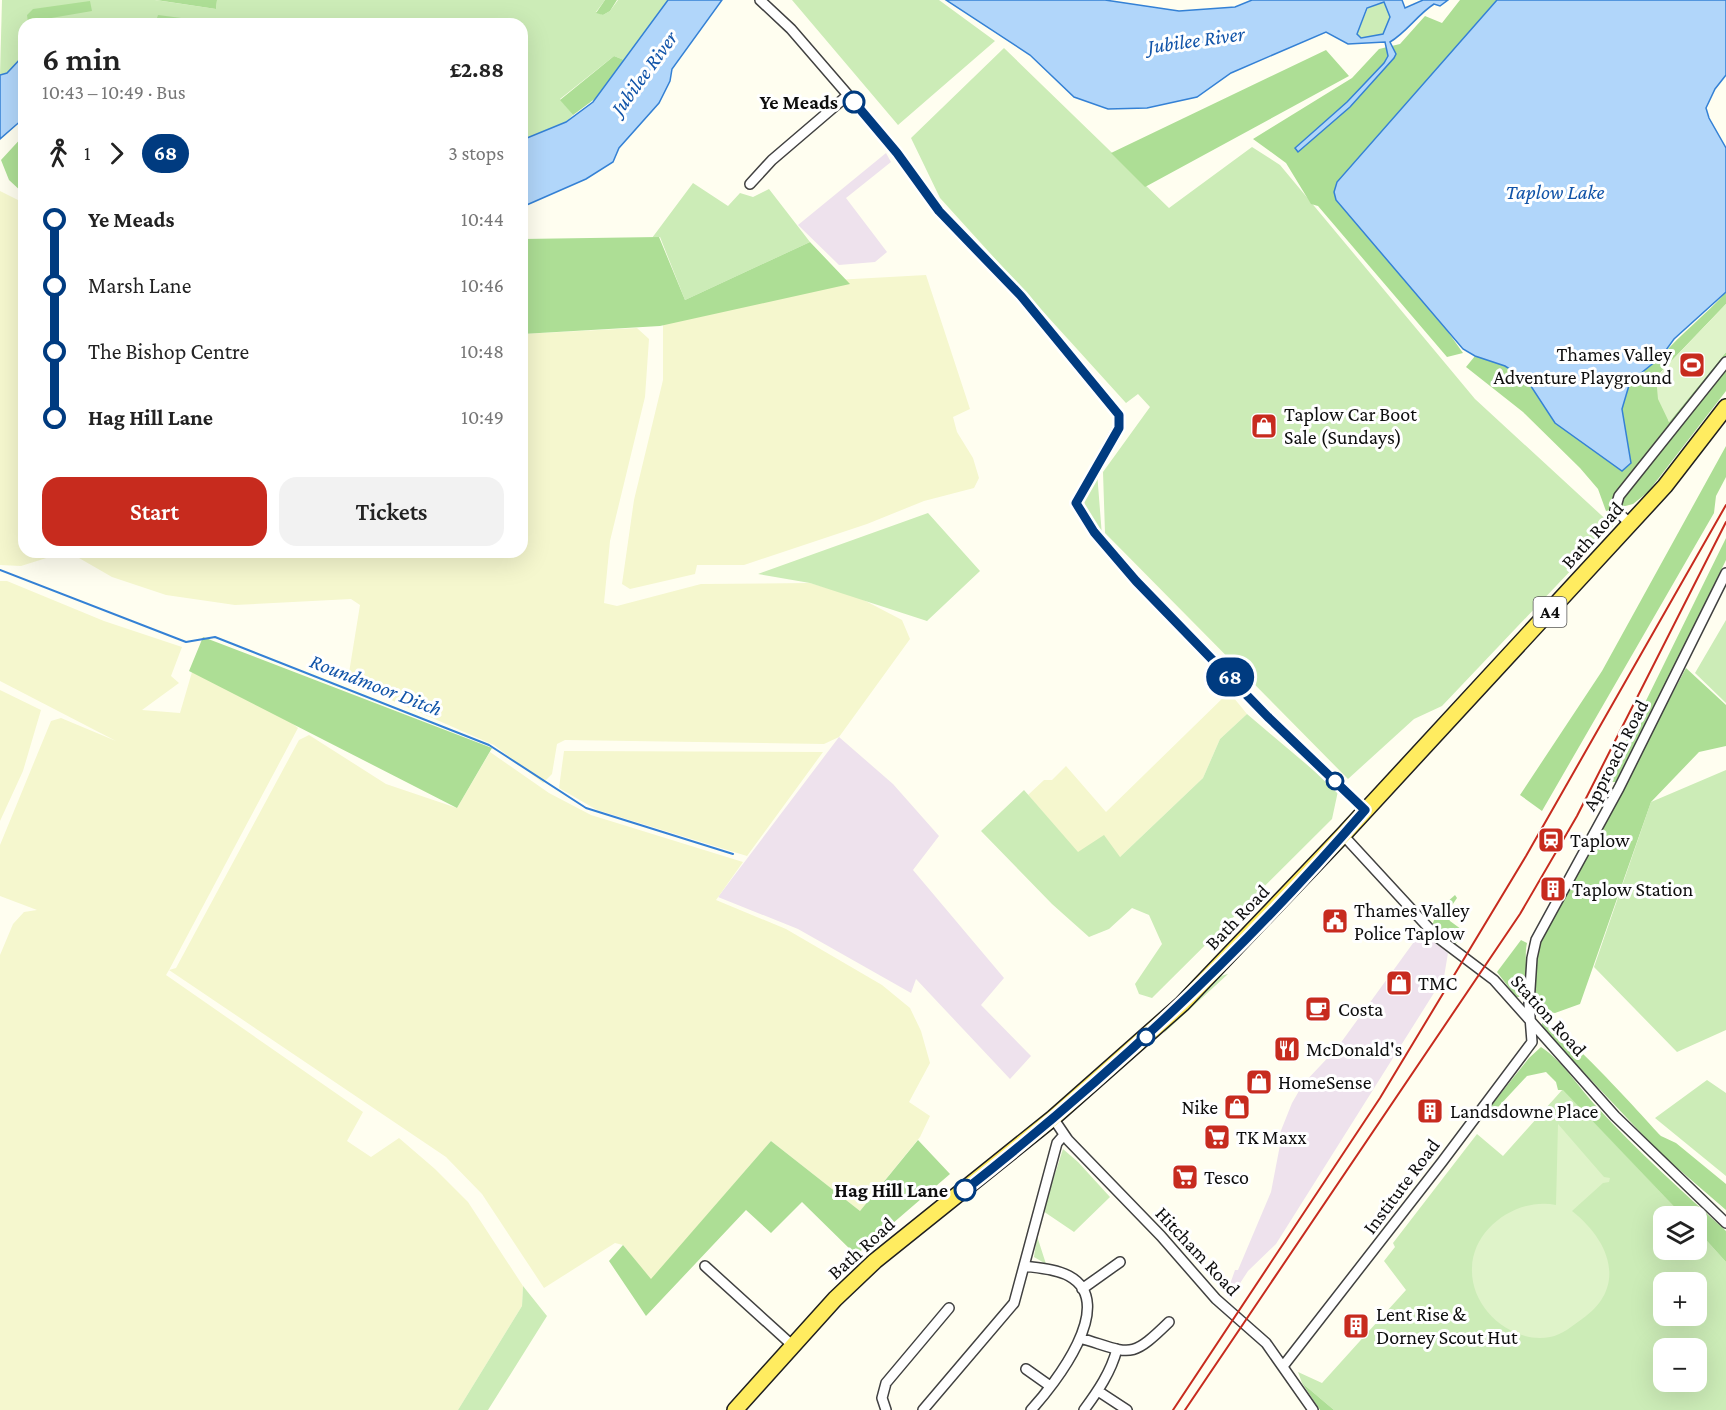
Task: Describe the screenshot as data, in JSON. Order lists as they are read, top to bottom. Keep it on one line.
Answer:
{"streets":{"main road":["Bath Road","A4"],"street":["Approach Road","Station Road","Institute Road","Hitcham Road"]},"crossings":[["Bath Road","Station Road"],["Bath Road","Hitcham Road"],["Approach Road","Station Road"],["Approach Road","Institute Road"],["Station Road","Institute Road"],["Institute Road","Hitcham Road"]],"water":["Jubilee River","Taplow Lake","Roundmoor Ditch"],"places":{"other":["Ye Meads","Hag Hill Lane"],"sports":["Thames Valley Adventure Playground"],"shop":["Taplow Car Boot Sale (Sundays)","TMC","HomeSense","Nike"],"station":["Taplow"],"building":["Taplow Station","Landsdowne Place","Lent Rise & Dorney Scout Hut"],"public building":["Thames Valley Police Taplow"],"cafe":["Costa"],"restaurant":["McDonald's"],"supermarket":["TK Maxx","Tesco"]},"lines":["bus line 68"],"page":{"on_map":"68","heading":["6 min","10:43 – 10:49 · Bus","£2.88"],"legs":["1","68","3 stops"],"list":[{"name":"Ye Meads","value":"10:44"},{"name":"Marsh Lane","value":"10:46"},{"name":"The Bishop Centre","value":"10:48"},{"name":"Hag Hill Lane","value":"10:49"}],"buttons":["Start","Tickets"],"map_buttons":["+","−"]}}
